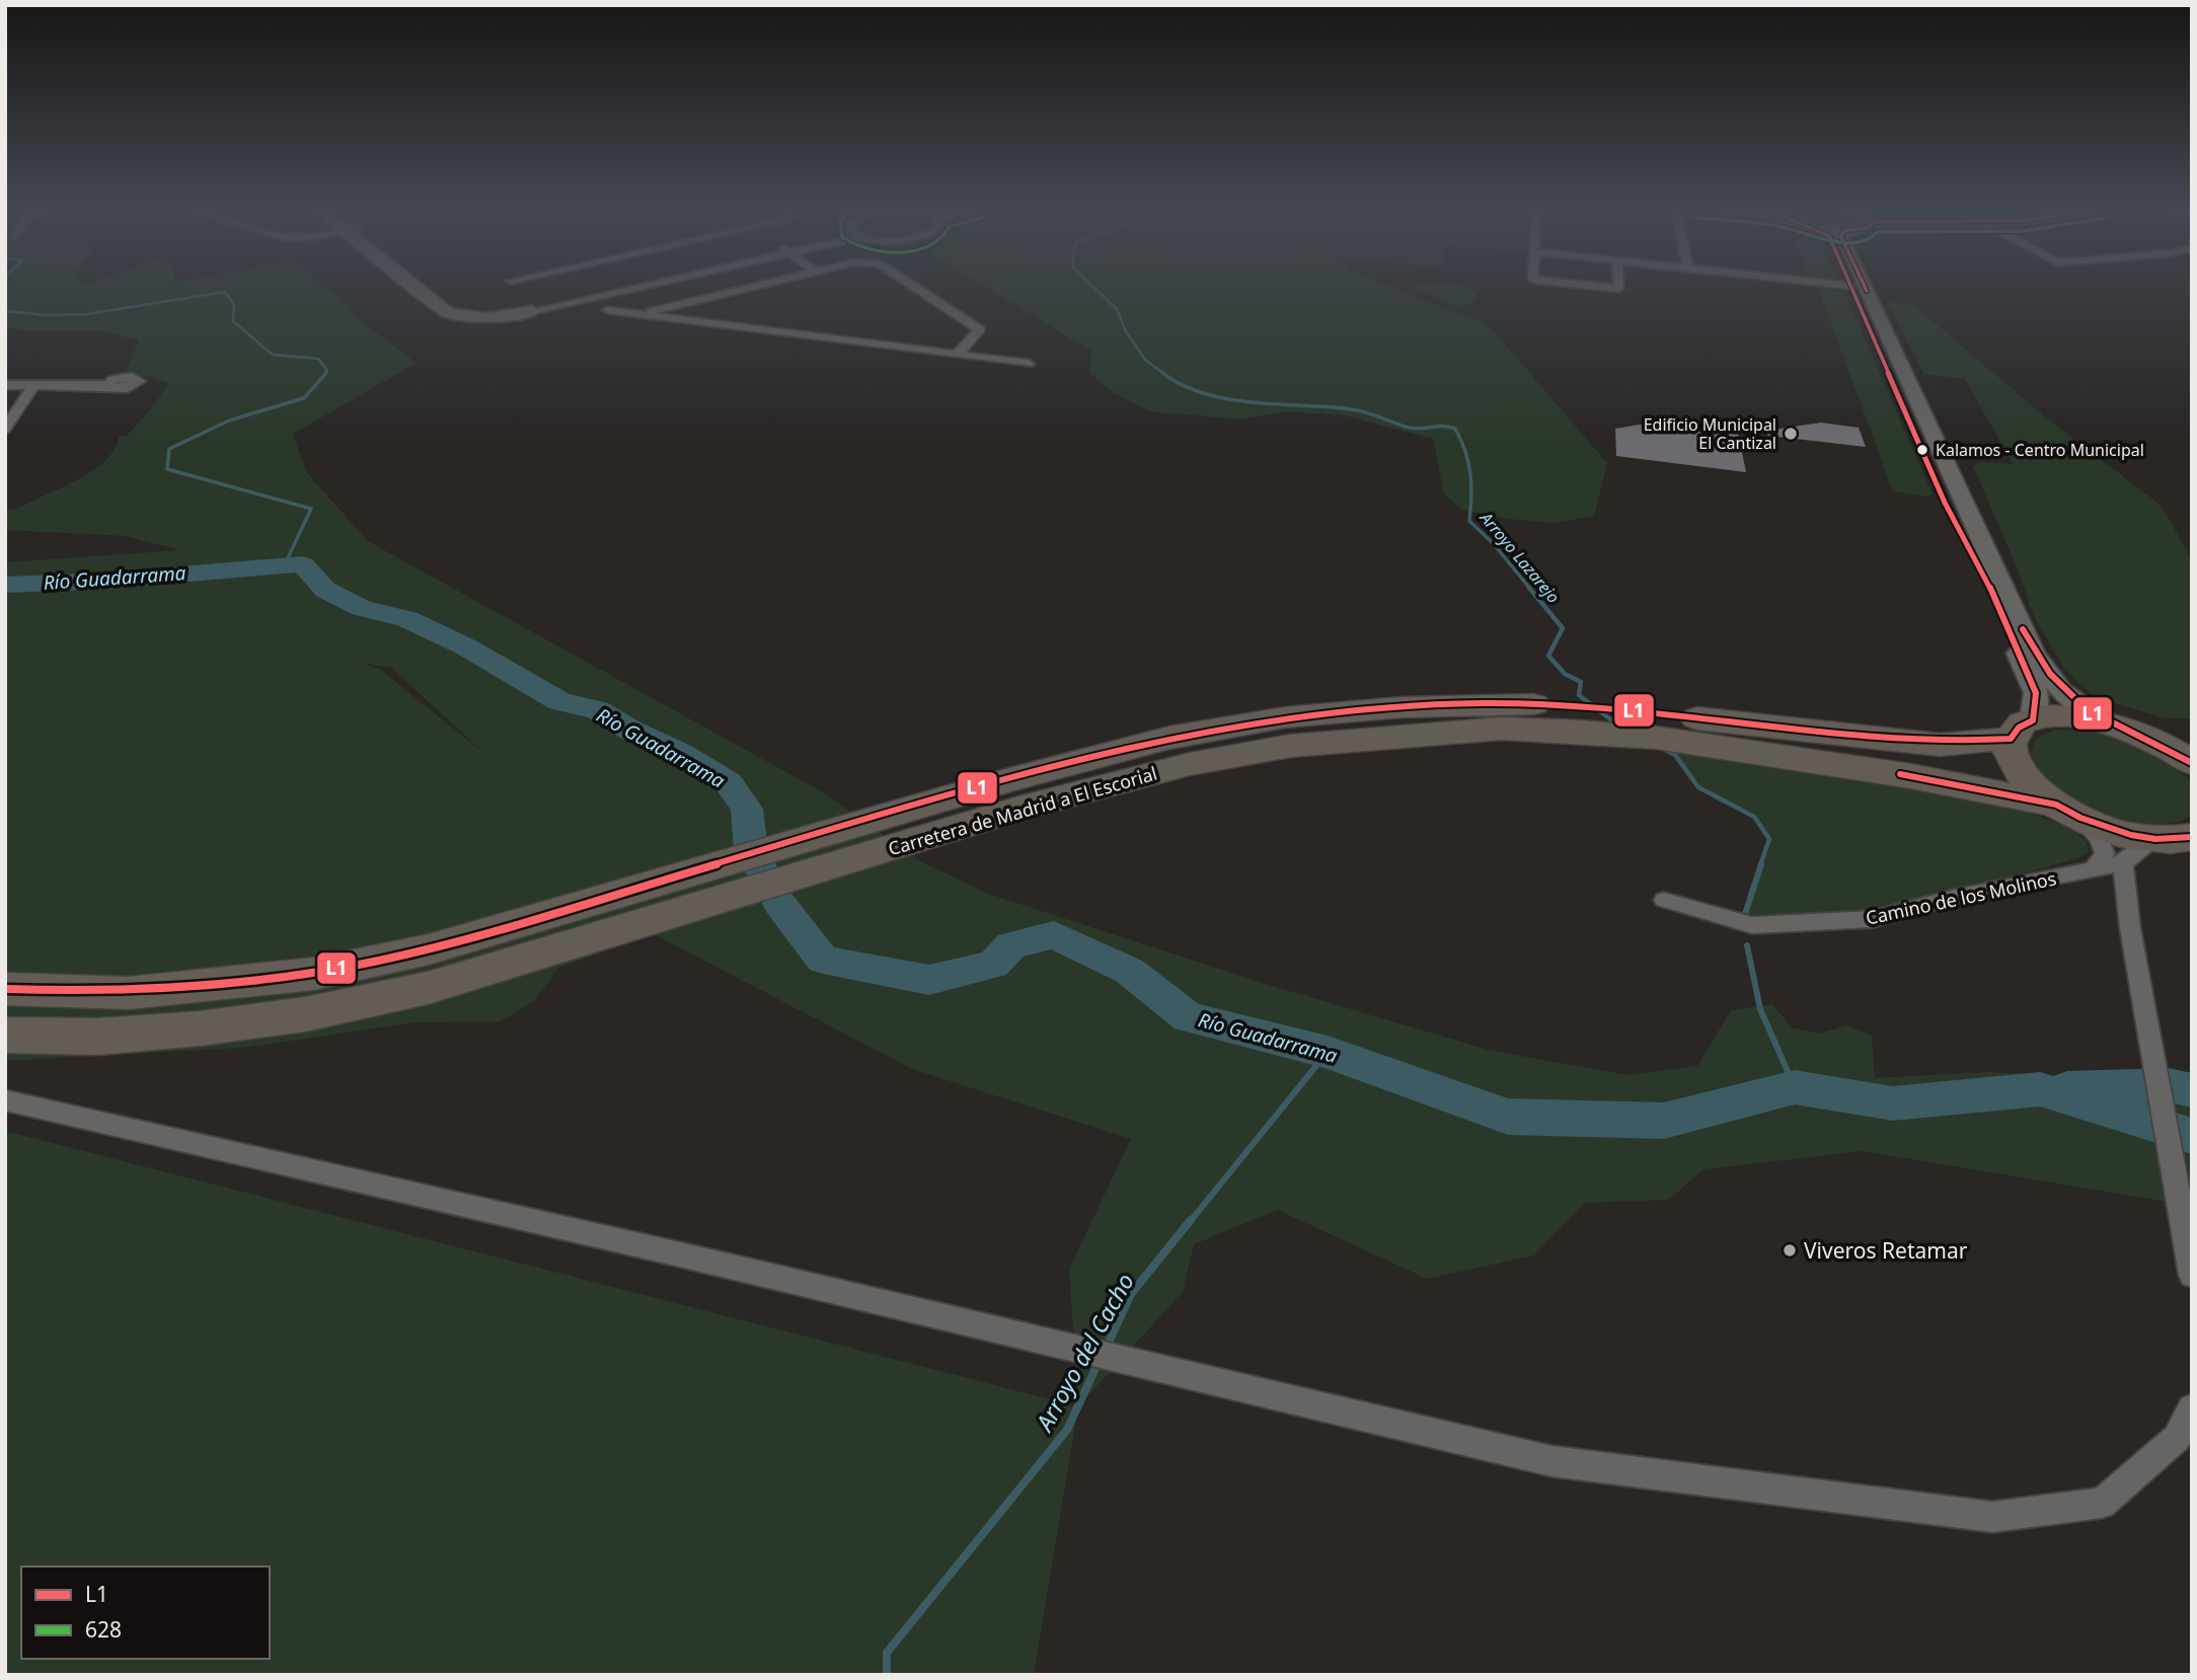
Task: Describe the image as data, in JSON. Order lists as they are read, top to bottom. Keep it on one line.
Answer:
{"streets":{"highway":["Carretera de Madrid a El Escorial"],"street":["Camino de los Molinos"]},"water":["Arroyo Lazarejo","Río Guadarrama","Arroyo del Cacho"],"places":["Edificio Municipal El Cantizal","Kalamos - Centro Municipal","Viveros Retamar"],"lines":["transit line L1"],"legend":["L1","628"]}
